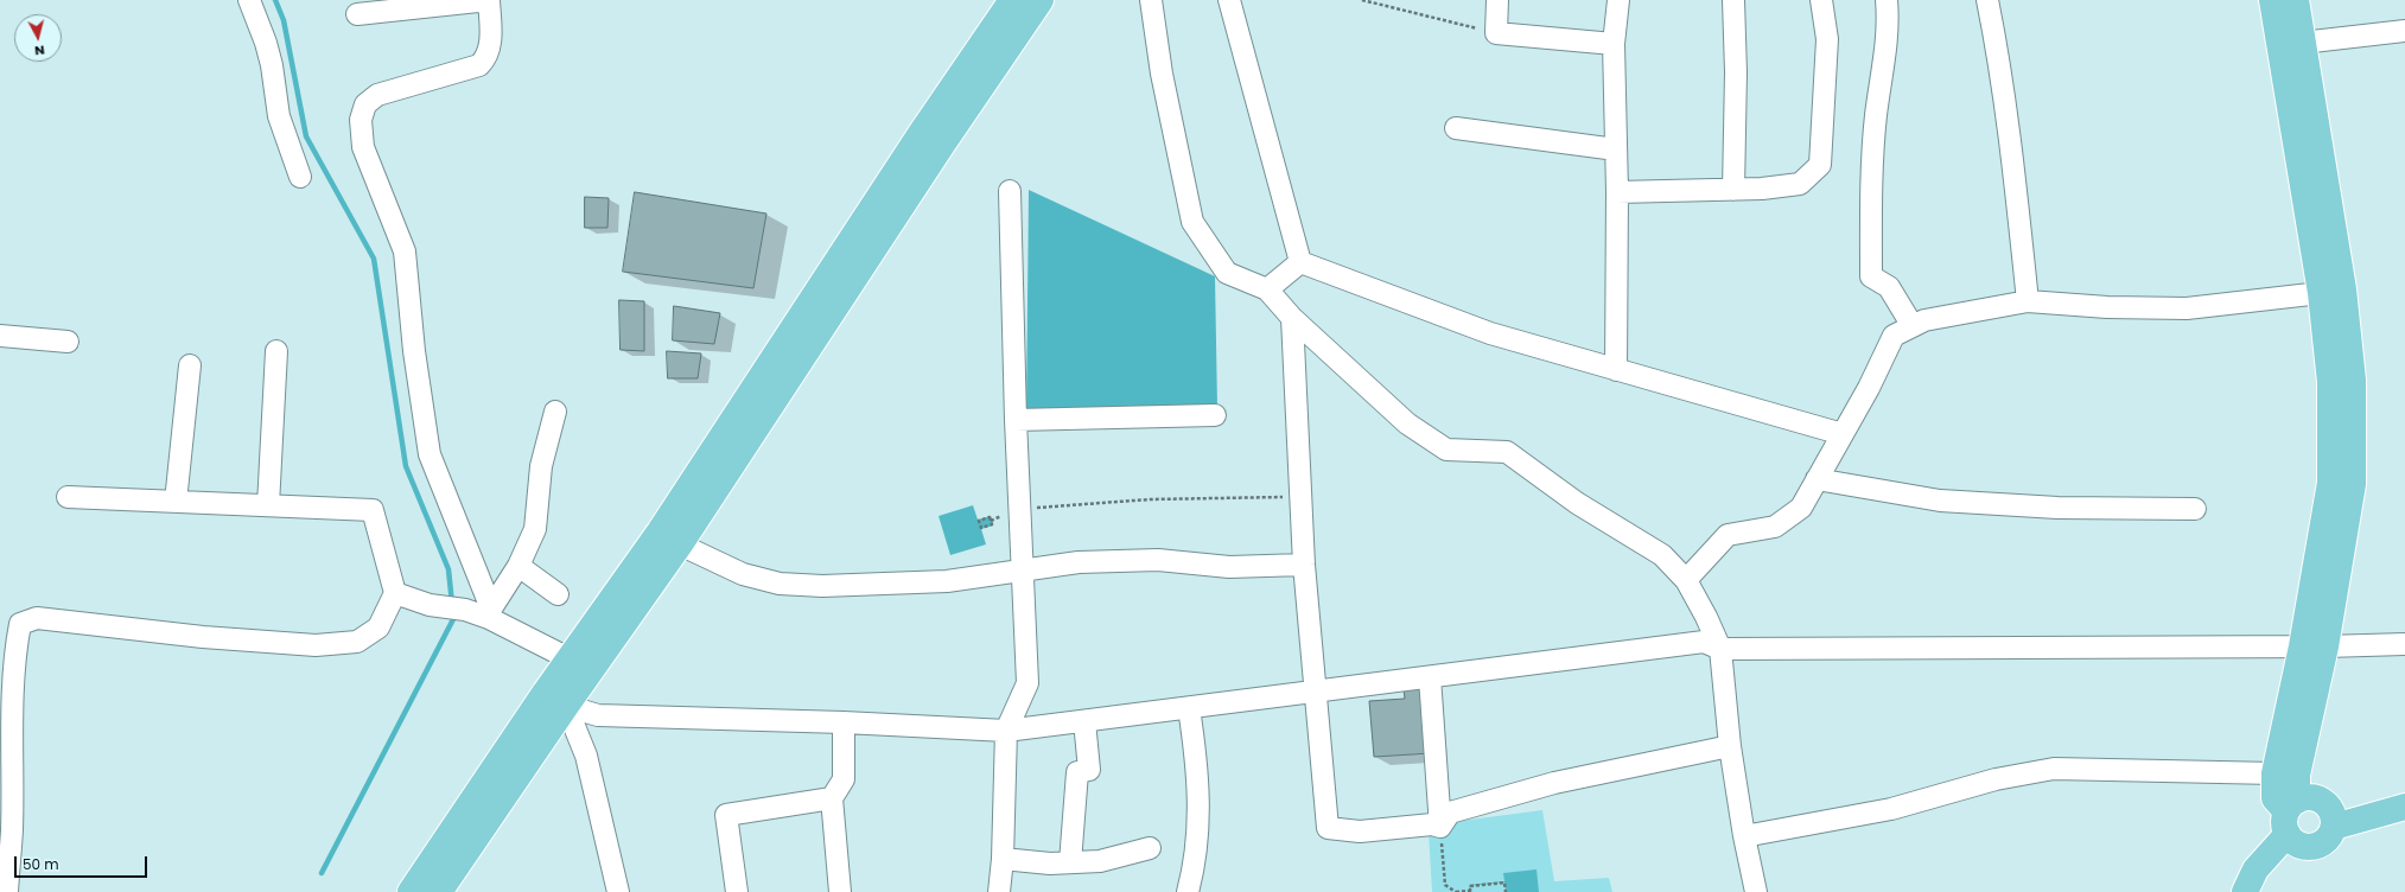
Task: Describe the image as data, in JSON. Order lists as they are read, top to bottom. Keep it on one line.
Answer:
{"scale_bar":"50 m","north":"bottom"}
